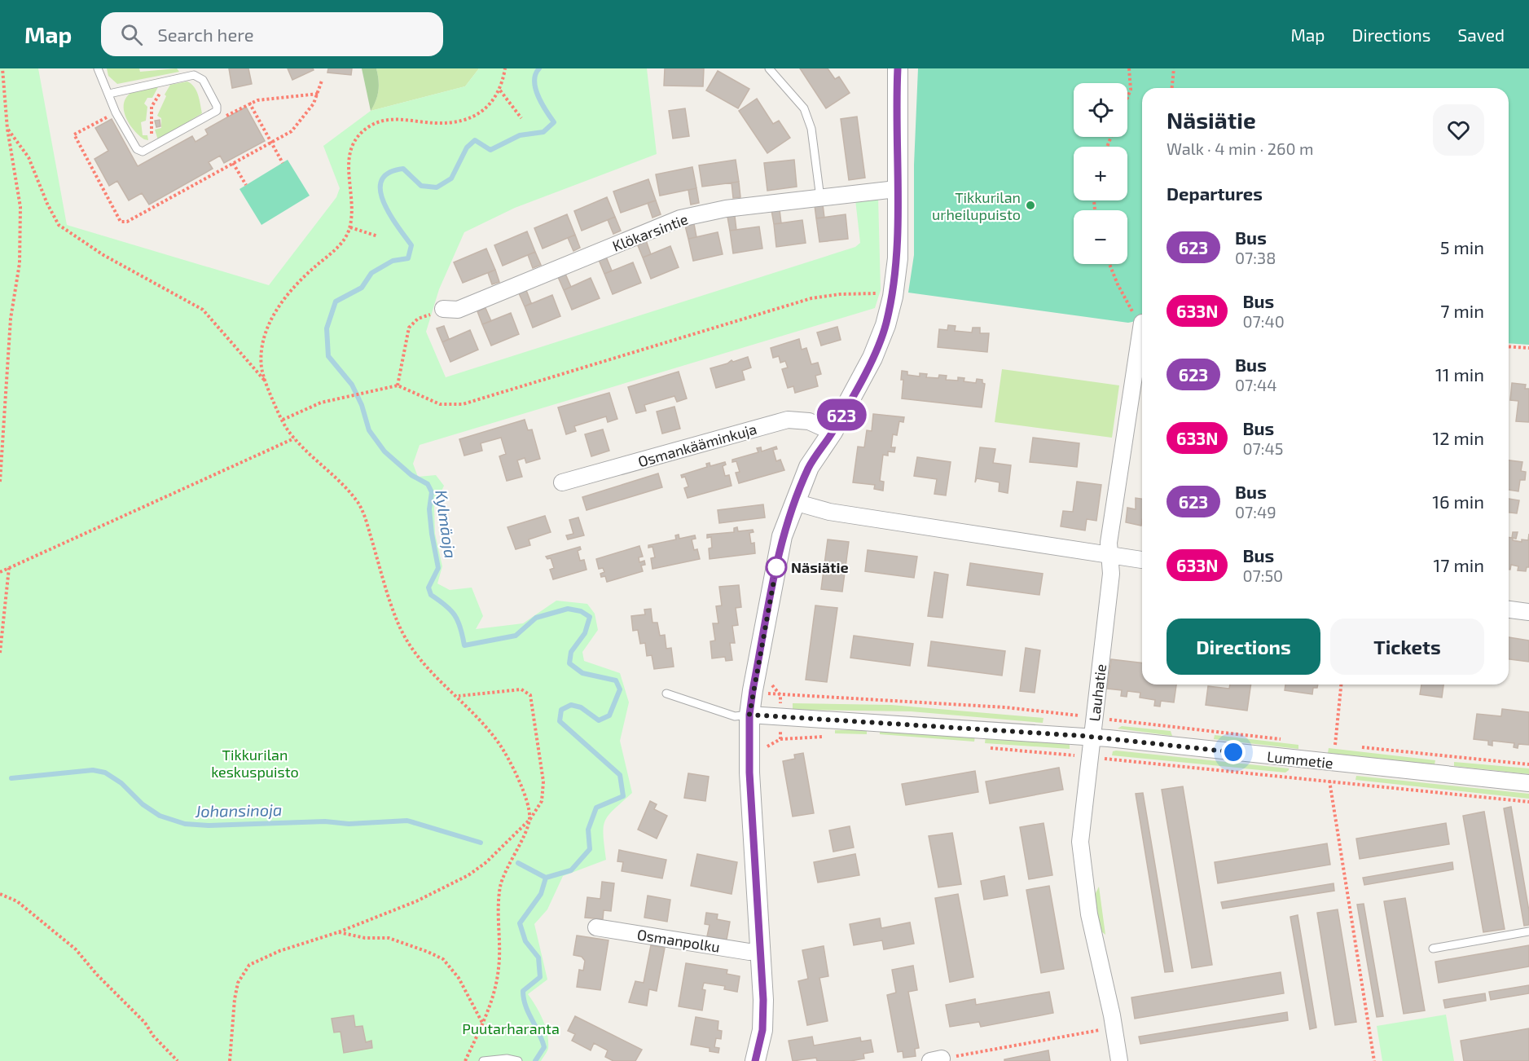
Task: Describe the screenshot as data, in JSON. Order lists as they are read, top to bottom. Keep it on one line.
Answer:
{"streets":{"street":["Klökarsintie","Osmankääminkuja","Lauhatie","Lummetie","Osmanpolku"]},"crossings":[["Lauhatie","Lummetie"]],"water":["Kylmäoja","Johansinoja"],"parks":["Tikkurilan keskuspuisto","Puutarharanta"],"places":["Tikkurilan urheilupuisto","Näsiätie"],"lines":["bus line 623"],"page":{"header":"Map","search":"Search here","nav":["Map","Directions","Saved"],"on_map":"623","map_buttons":["+","−"],"heading":[["Näsiätie","Walk · 4 min · 260 m"],"Departures"],"list":[{"mark":"623","name":"Bus","note":"07:38","value":"5 min"},{"mark":"633N","name":"Bus","note":"07:40","value":"7 min"},{"mark":"623","name":"Bus","note":"07:44","value":"11 min"},{"mark":"633N","name":"Bus","note":"07:45","value":"12 min"},{"mark":"623","name":"Bus","note":"07:49","value":"16 min"},{"mark":"633N","name":"Bus","note":"07:50","value":"17 min"}],"buttons":["Directions","Tickets"]}}
